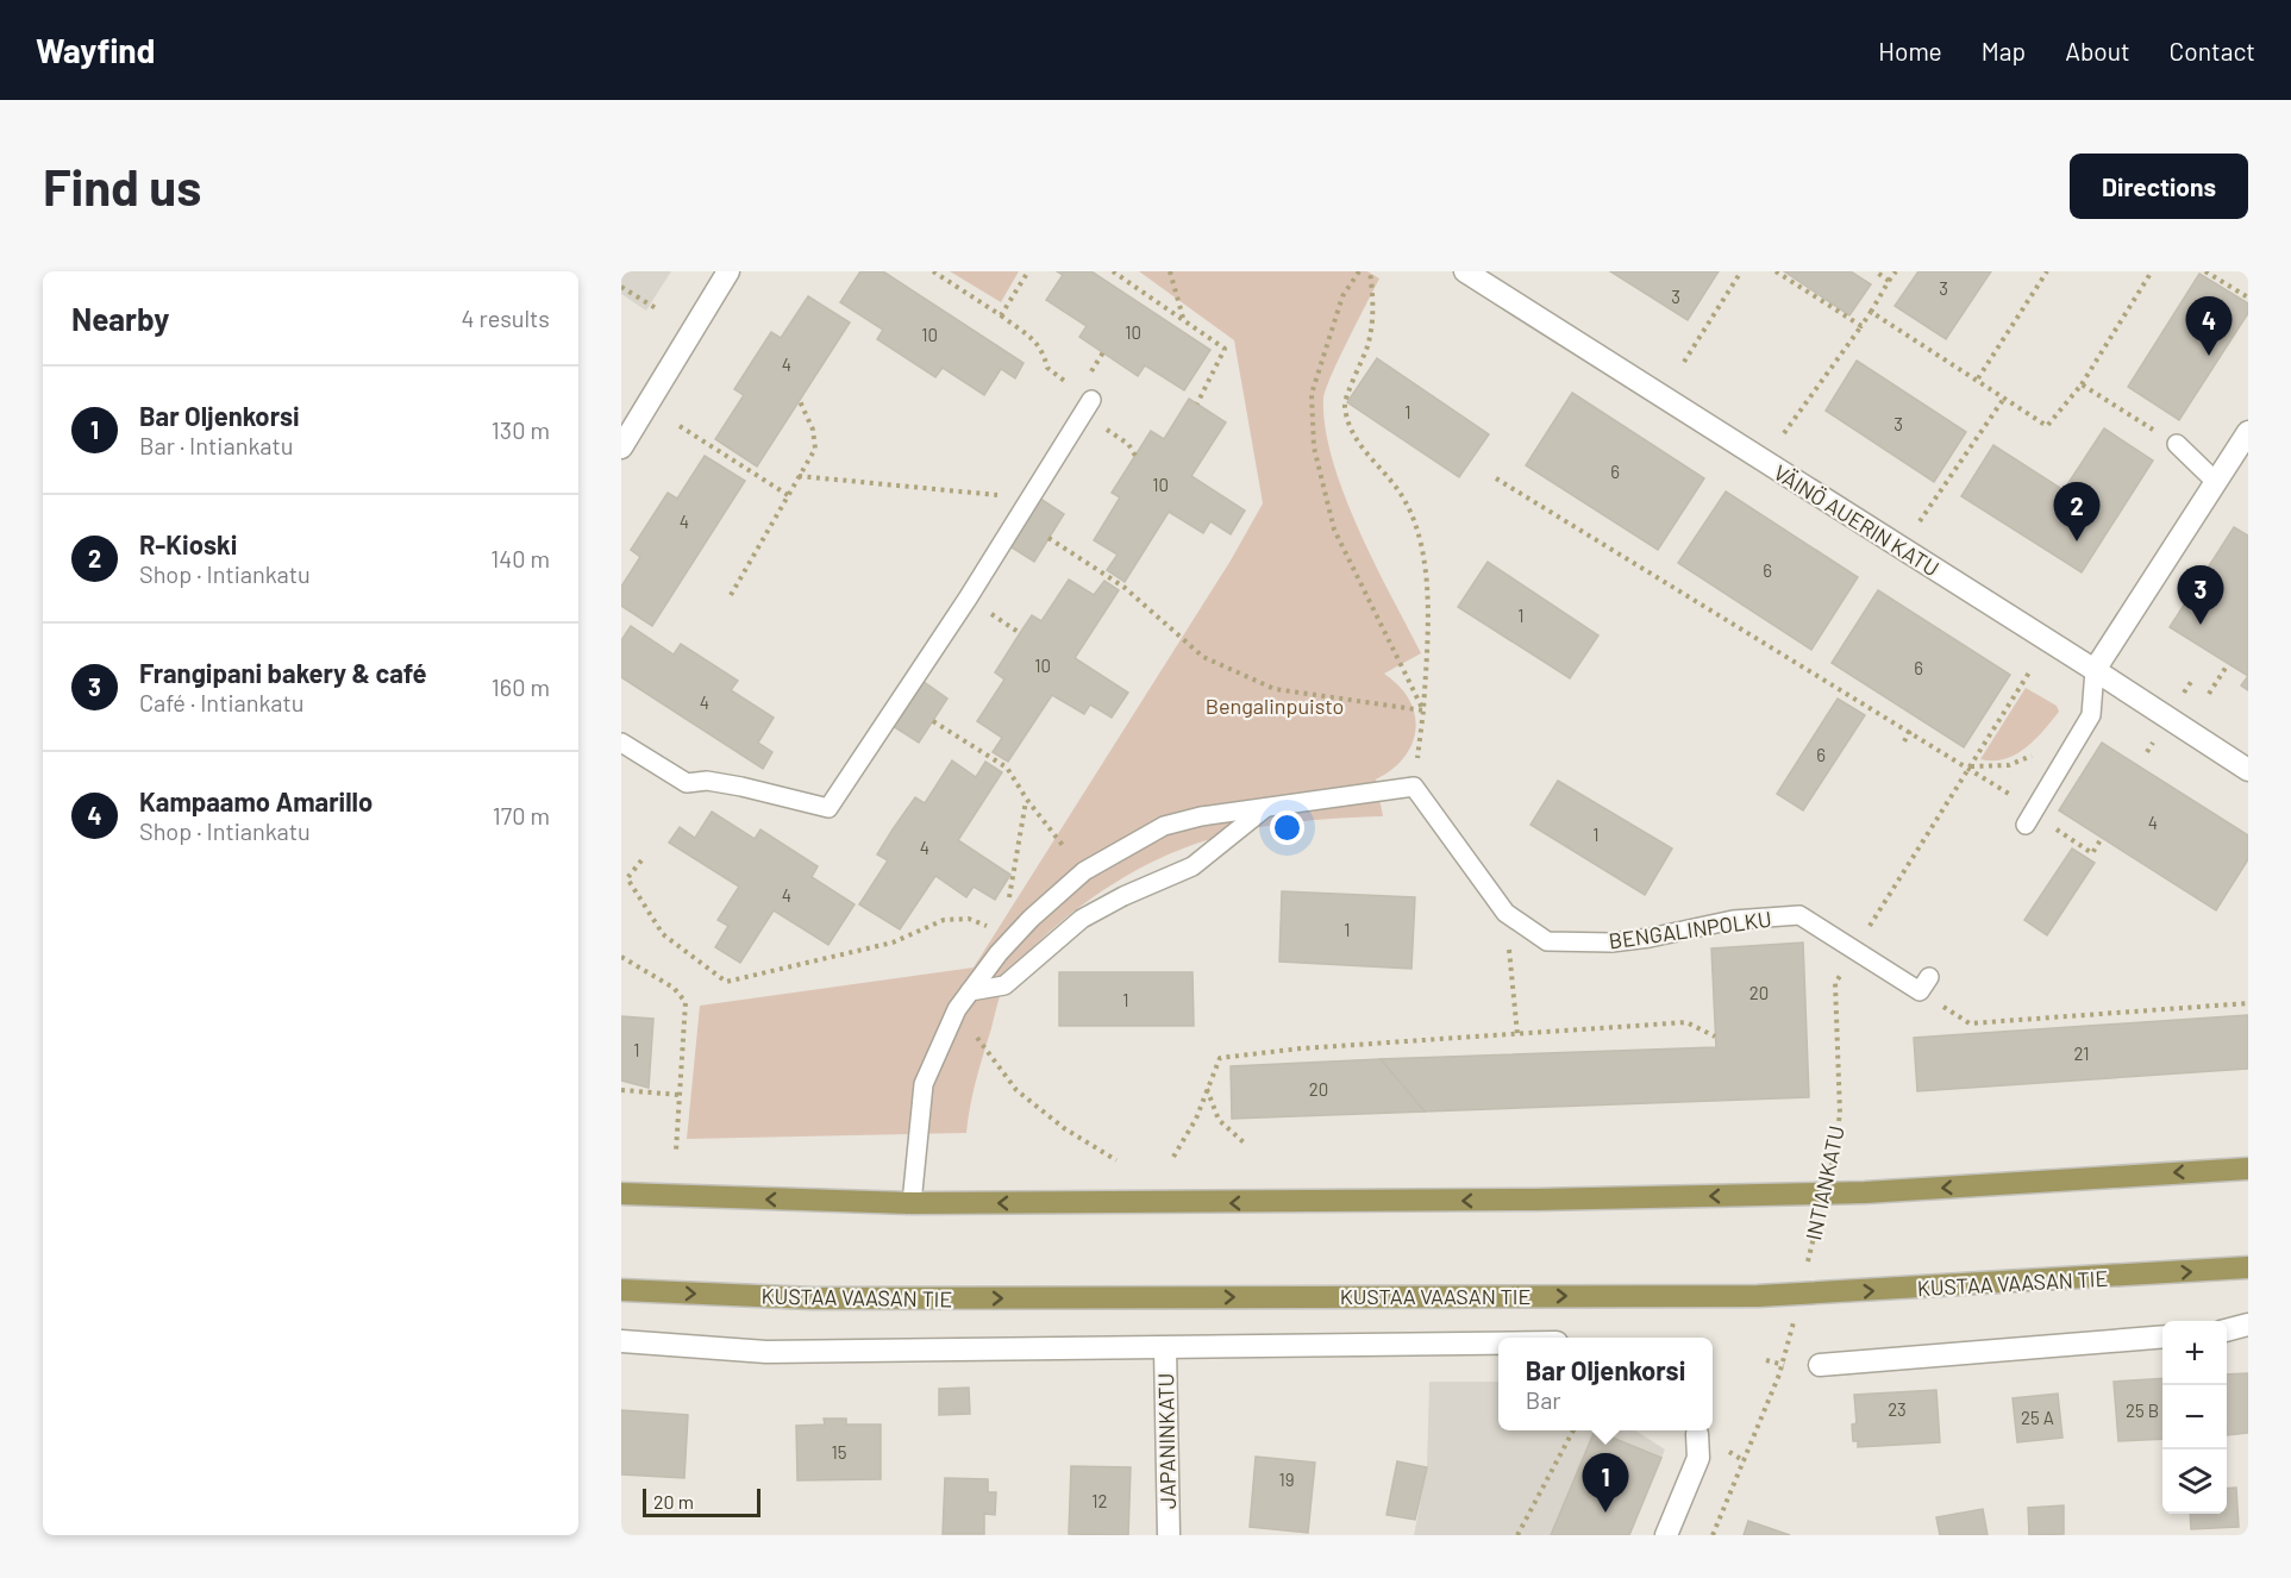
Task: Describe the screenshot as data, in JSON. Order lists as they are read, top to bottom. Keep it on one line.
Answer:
{"streets":{"main road":["KUSTAA VAASAN TIE"],"street":["VÄINÖ AUERIN KATU","JAPANINKATU"],"lane":["BENGALINPOLKU"],"path":["INTIANKATU"]},"crossings":[["BENGALINPOLKU","INTIANKATU"],["INTIANKATU","KUSTAA VAASAN TIE"]],"parks":["Bengalinpuisto"],"house_numbers":["3","3","10","10","4","1","3","6","10","4","6","1","10","6","4","6","4","1","4","4","1","20","1","1","21","20","23","25 B","25 A","15","19","12"],"scale_bar":"20 m","page":{"header":"Wayfind","nav":["Home","Map","About","Contact"],"buttons":"Directions","title":"Find us","heading":["Nearby","4 results"],"pins":["4","2","3","1"],"list":[{"mark":"1","name":"Bar Oljenkorsi","note":"Bar · Intiankatu","value":"130 m"},{"mark":"2","name":"R-Kioski","note":"Shop · Intiankatu","value":"140 m"},{"mark":"3","name":"Frangipani bakery & café","note":"Café · Intiankatu","value":"160 m"},{"mark":"4","name":"Kampaamo Amarillo","note":"Shop · Intiankatu","value":"170 m"}],"map_buttons":["+","−"],"popup":["Bar Oljenkorsi","Bar"],"scale":"20 m"}}
